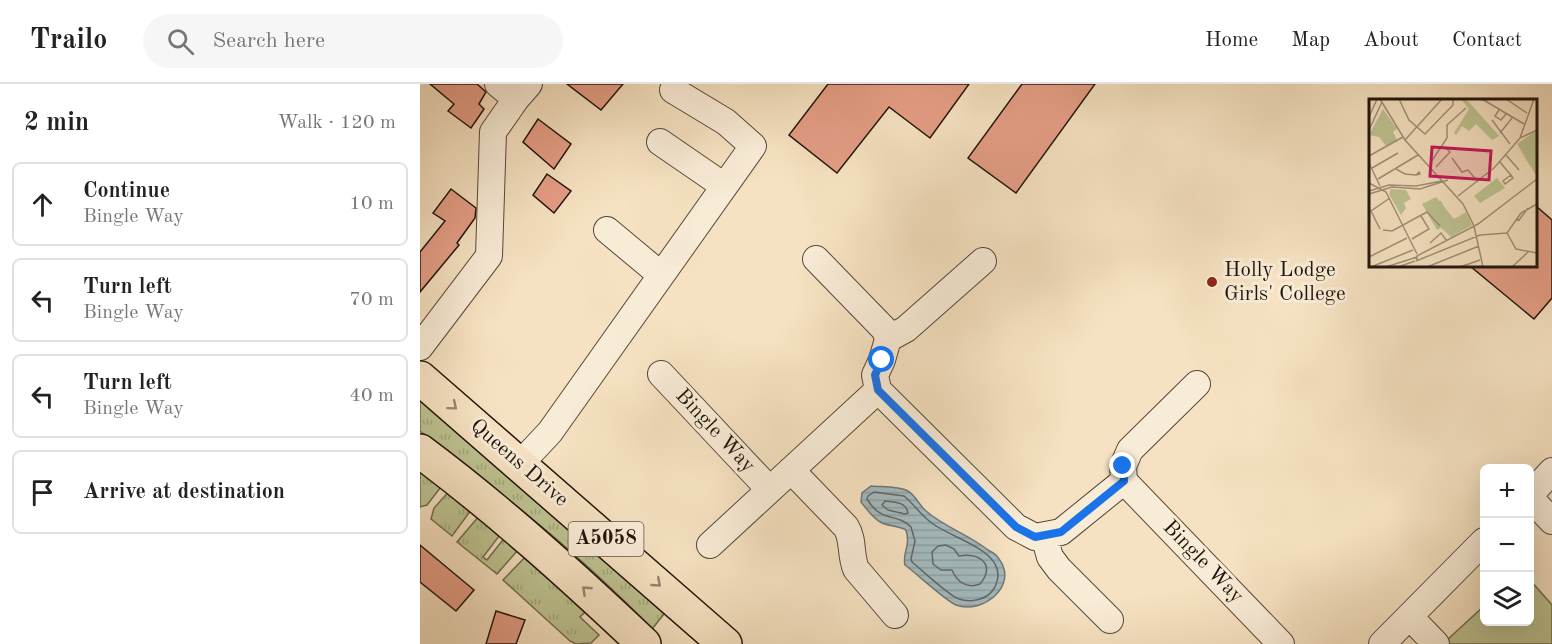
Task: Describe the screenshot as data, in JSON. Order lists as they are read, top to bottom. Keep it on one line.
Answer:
{"streets":{"highway":["Queens Drive","A5058"],"street":["Bingle Way"]},"places":["Holly Lodge Girls' College"],"page":{"header":"Trailo","search":"Search here","nav":["Home","Map","About","Contact"],"heading":["2 min","Walk · 120 m"],"list":[["Continue","Bingle Way","10 m"],["Turn left","Bingle Way","70 m"],["Turn left","Bingle Way","40 m"],"Arrive at destination"],"map_buttons":["+","−"]}}
